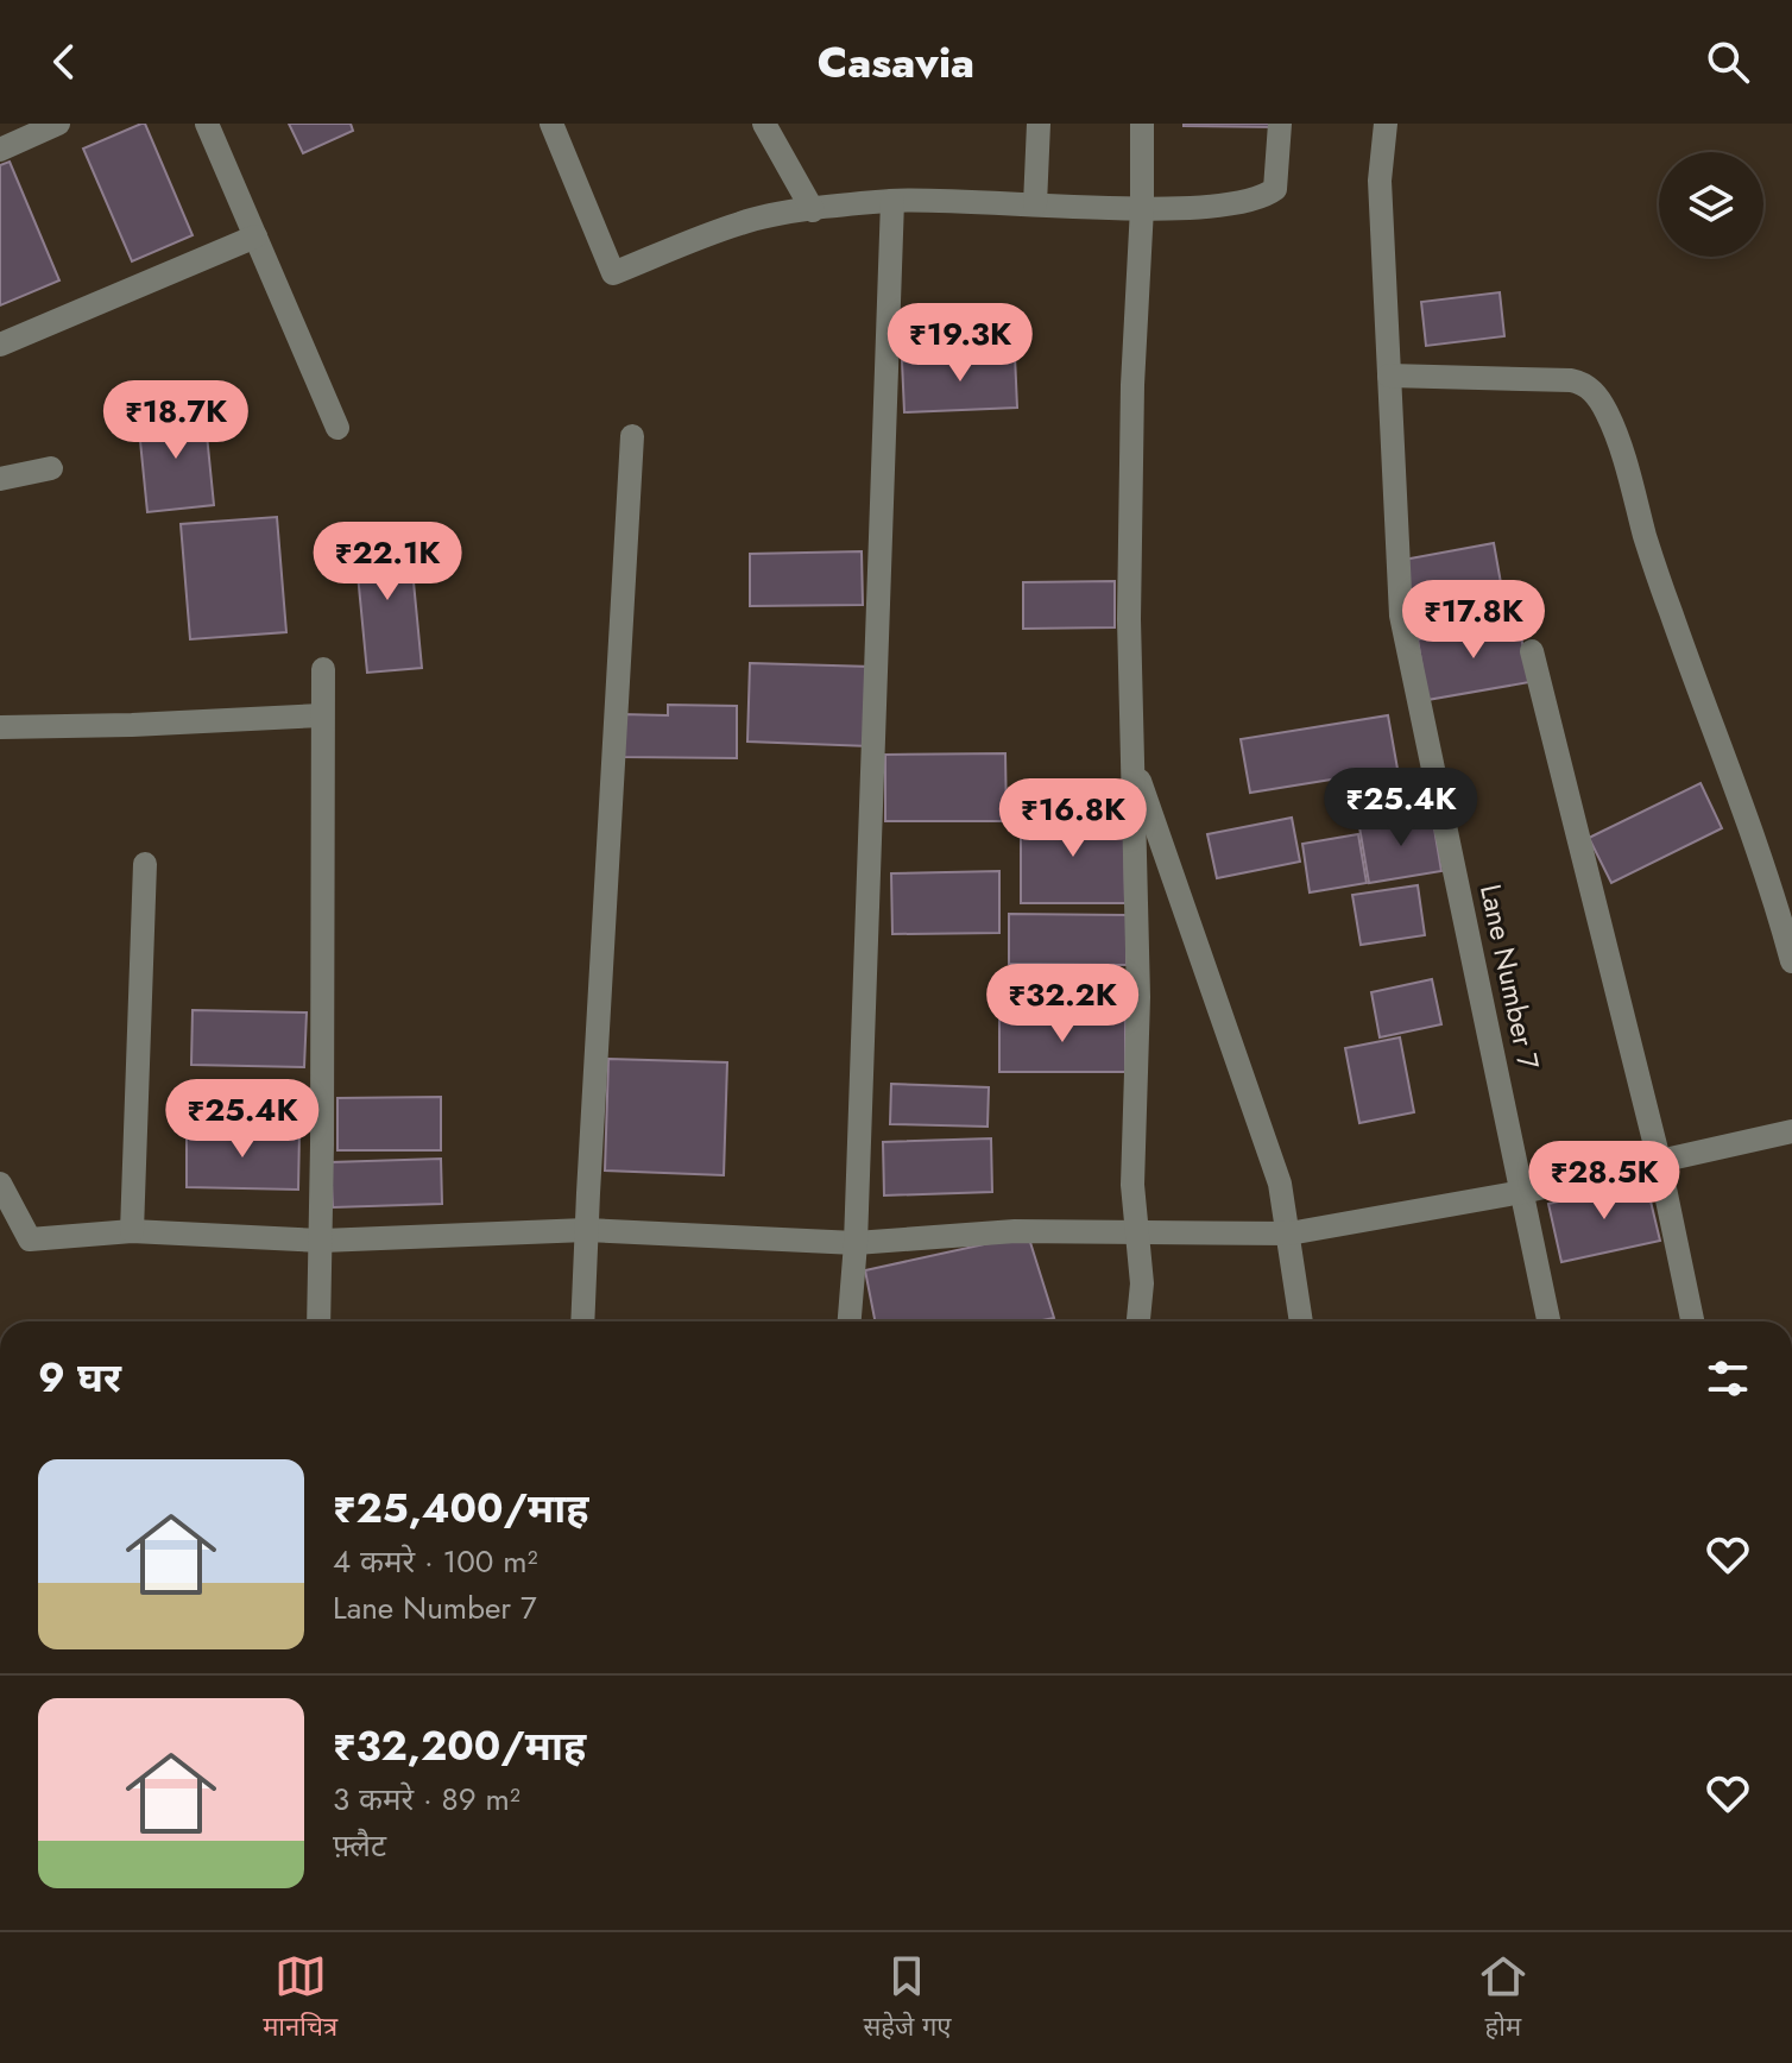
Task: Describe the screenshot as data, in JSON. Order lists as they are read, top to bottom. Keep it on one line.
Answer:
{"streets":{"street":["Lane Number 7"]},"page":{"header":"Casavia","price":["₹19.3K","₹18.7K","₹22.1K","₹17.8K","₹25.4K","₹16.8K","₹32.2K","₹25.4K","₹28.5K"],"heading":"9 घर","list":[{"name":"₹25,400/माह","note":"4 कमरे · 100 m² · Lane Number 7"},{"name":"₹32,200/माह","note":"3 कमरे · 89 m² · फ़्लैट"}],"tabs":["मानचित्र","सहेजे गए","होम"]}}
